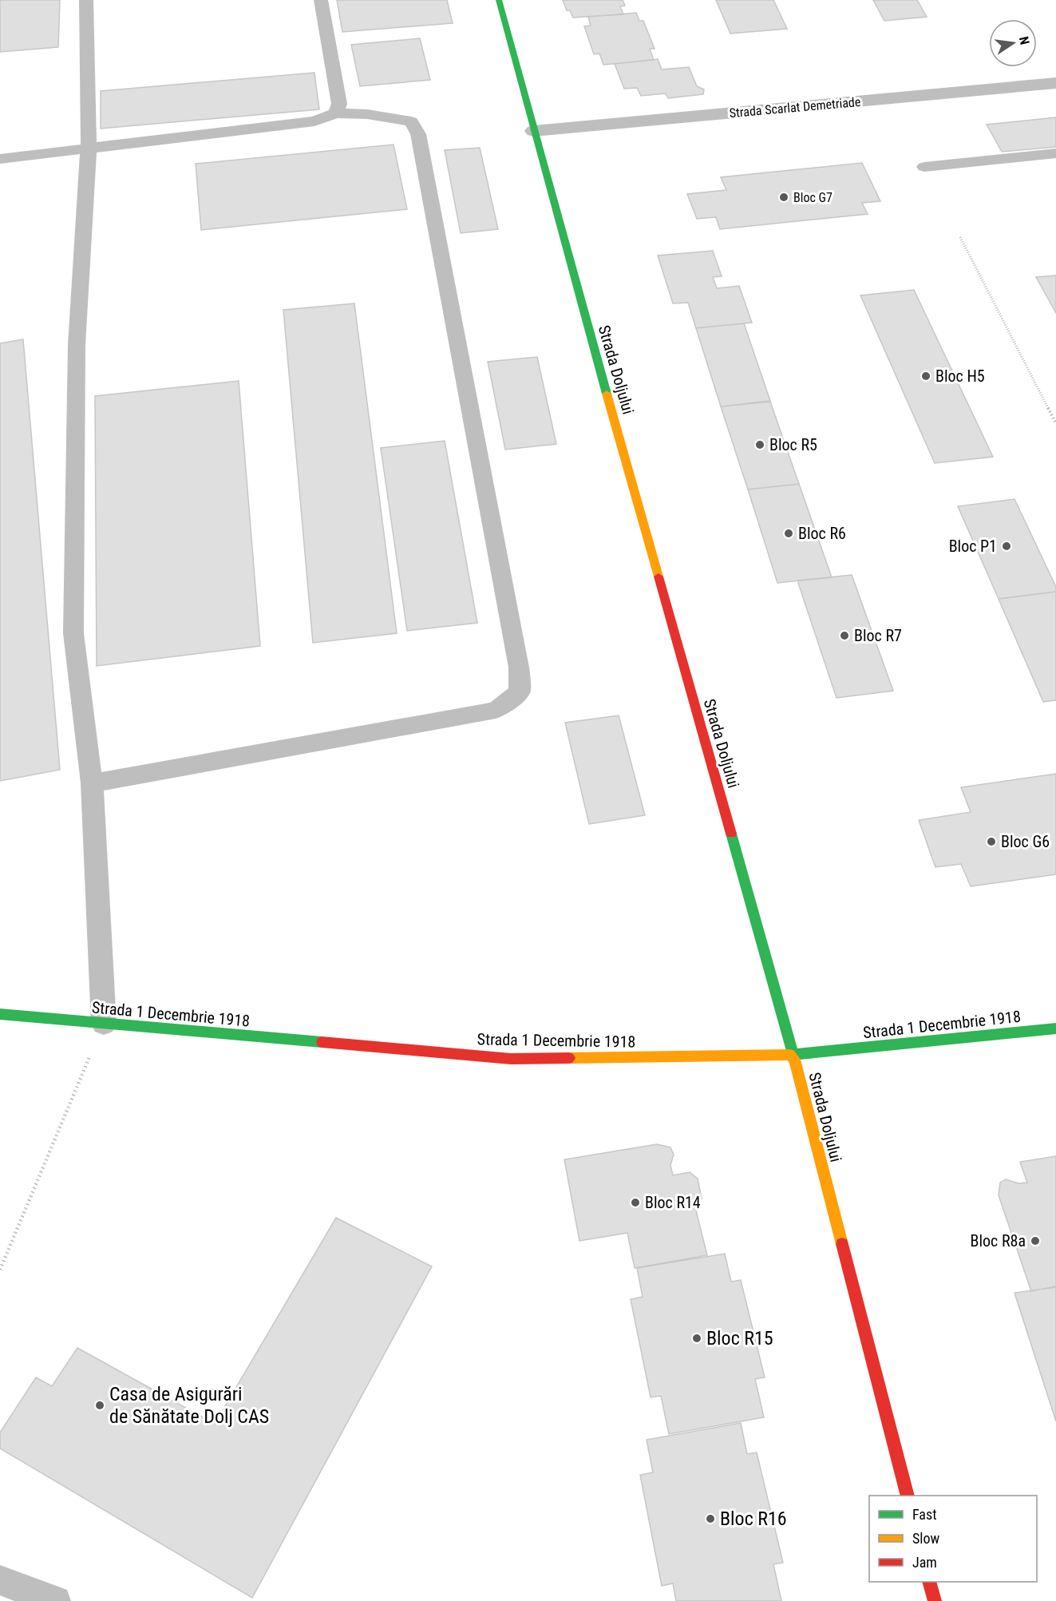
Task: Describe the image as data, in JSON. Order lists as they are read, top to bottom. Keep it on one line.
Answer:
{"streets":{"street":["Strada Scarlat Demetriade","Strada Doljului","Strada 1 Decembrie 1918"]},"crossings":[["Strada Scarlat Demetriade","Strada Doljului"],["Strada Doljului","Strada 1 Decembrie 1918"]],"places":["Bloc G7","Bloc H5","Bloc R5","Bloc R6","Bloc P1","Bloc R7","Bloc G6","Bloc R14","Bloc R8a","Bloc R15","Casa de Asigurări de Sănătate Dolj CAS","Bloc R16"],"legend":["Fast","Slow","Jam"],"north":"right"}
